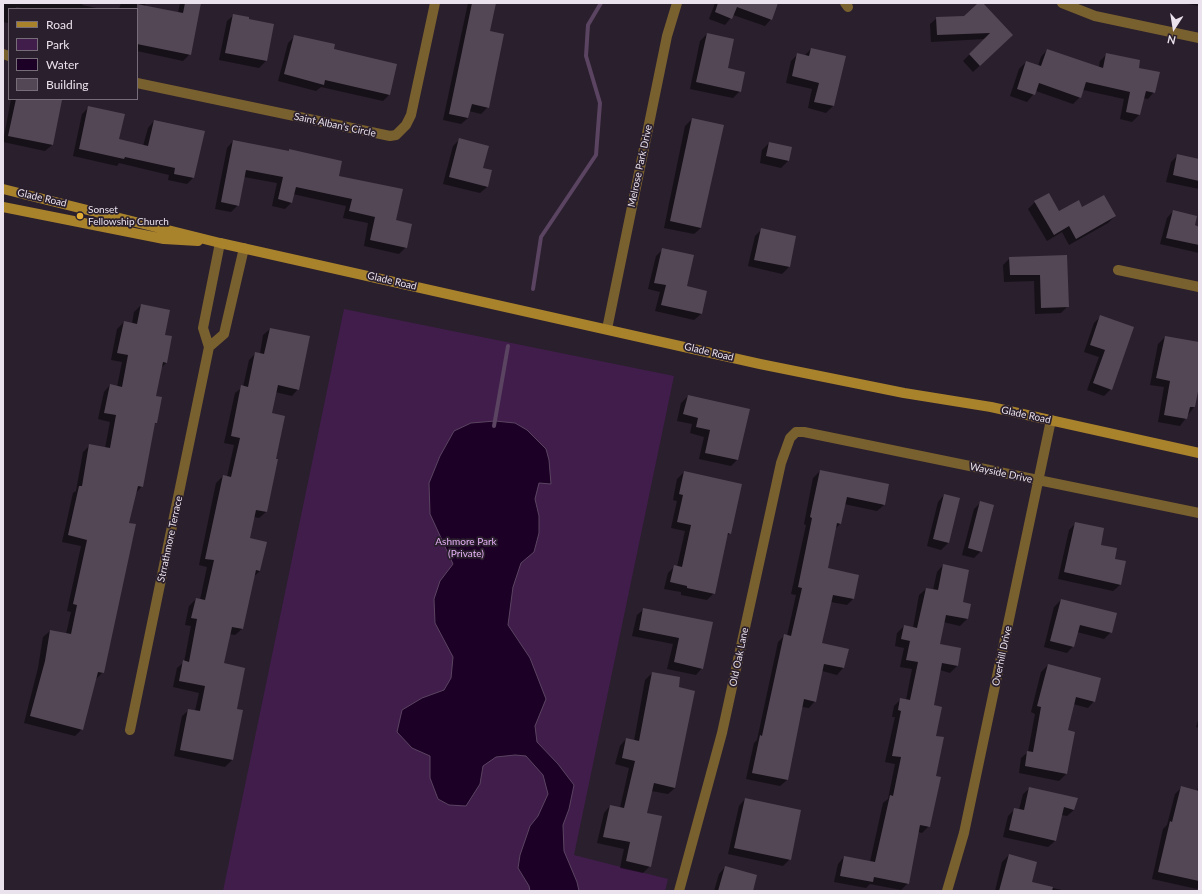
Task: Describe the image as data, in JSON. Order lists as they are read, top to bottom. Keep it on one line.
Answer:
{"streets":{"main road":["Glade Road"],"street":["Saint Alban's Circle","Melrose Park Drive","Wayside Drive","Strrathmore Terrace","Overhill Drive","Old Oak Lane"]},"crossings":[["Melrose Park Drive","Glade Road"],["Glade Road","Overhill Drive"],["Wayside Drive","Overhill Drive"],["Wayside Drive","Old Oak Lane"]],"parks":["Ashmore Park (Private)"],"places":["Sonset Fellowship Church"],"legend":["Road","Park","Water","Building"],"north":"bottom"}
